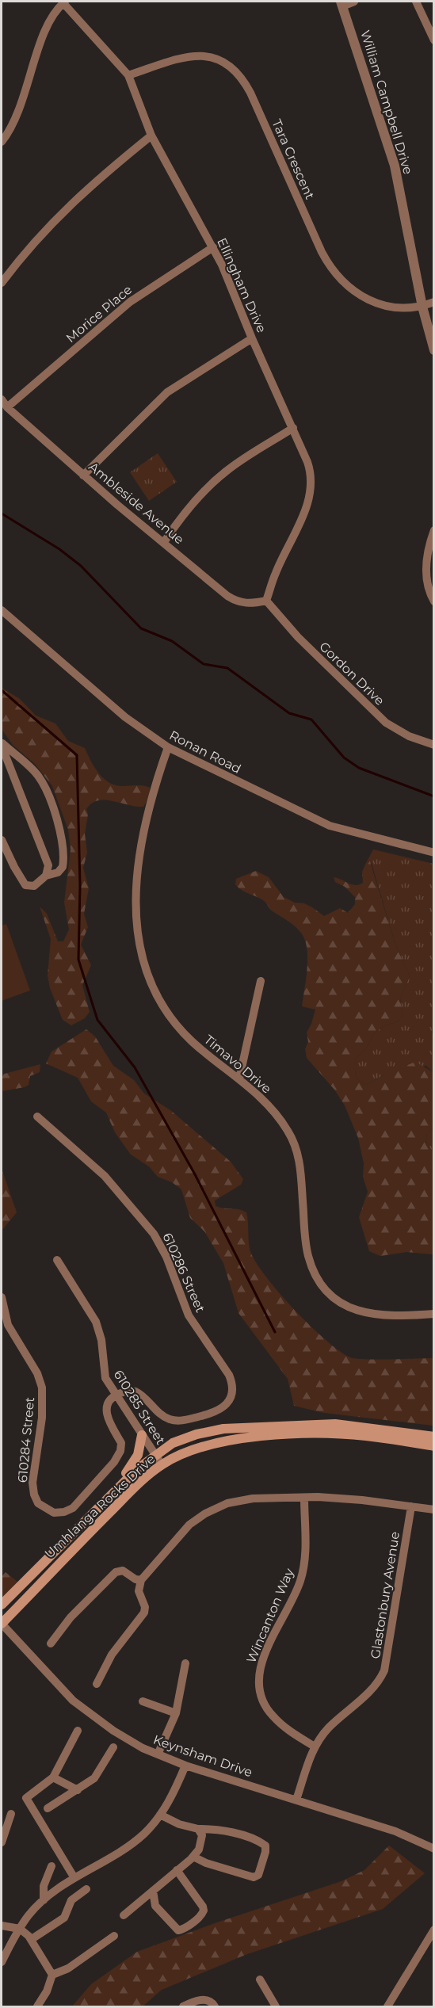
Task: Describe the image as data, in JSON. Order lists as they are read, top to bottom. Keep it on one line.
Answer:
{"streets":{"main road":["Umhlanga Rocks Drive"],"street":["William Campbell Drive","Tara Crescent","Ellingham Drive","Morice Place","Ambleside Avenue","Gordon Drive","Ronan Road","Timavo Drive","610286 Street","610285 Street","610284 Street","Glastonbury Avenue","Wincanton Way","Keynsham Drive"]},"crossings":[["William Campbell Drive","Tara Crescent"],["Tara Crescent","Ellingham Drive"],["Ellingham Drive","Morice Place"],["Ellingham Drive","Ambleside Avenue"],["Ellingham Drive","Gordon Drive"],["Morice Place","Ambleside Avenue"],["Ambleside Avenue","Gordon Drive"],["Ronan Road","Timavo Drive"],["610286 Street","610285 Street"],["610286 Street","610284 Street"],["610285 Street","610284 Street"],["610285 Street","Umhlanga Rocks Drive"],["Umhlanga Rocks Drive","Keynsham Drive"],["Glastonbury Avenue","Wincanton Way"],["Glastonbury Avenue","Keynsham Drive"]]}
